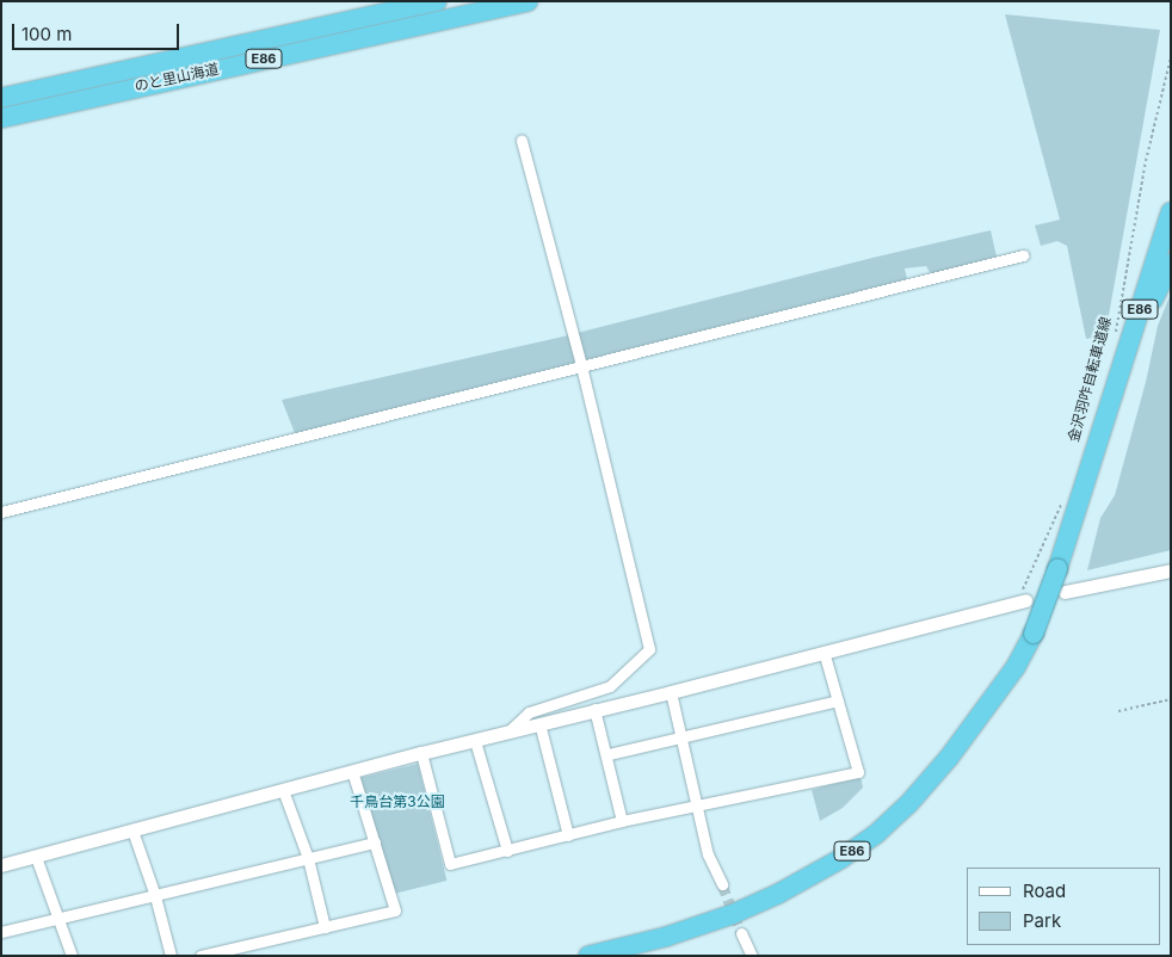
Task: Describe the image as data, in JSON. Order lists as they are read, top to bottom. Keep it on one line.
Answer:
{"streets":{"highway":["E86","のと里山海道"],"path":["金沢羽咋自転車道線"]},"parks":["千鳥台第3公園"],"legend":["Road","Park"],"scale_bar":"100 m"}
